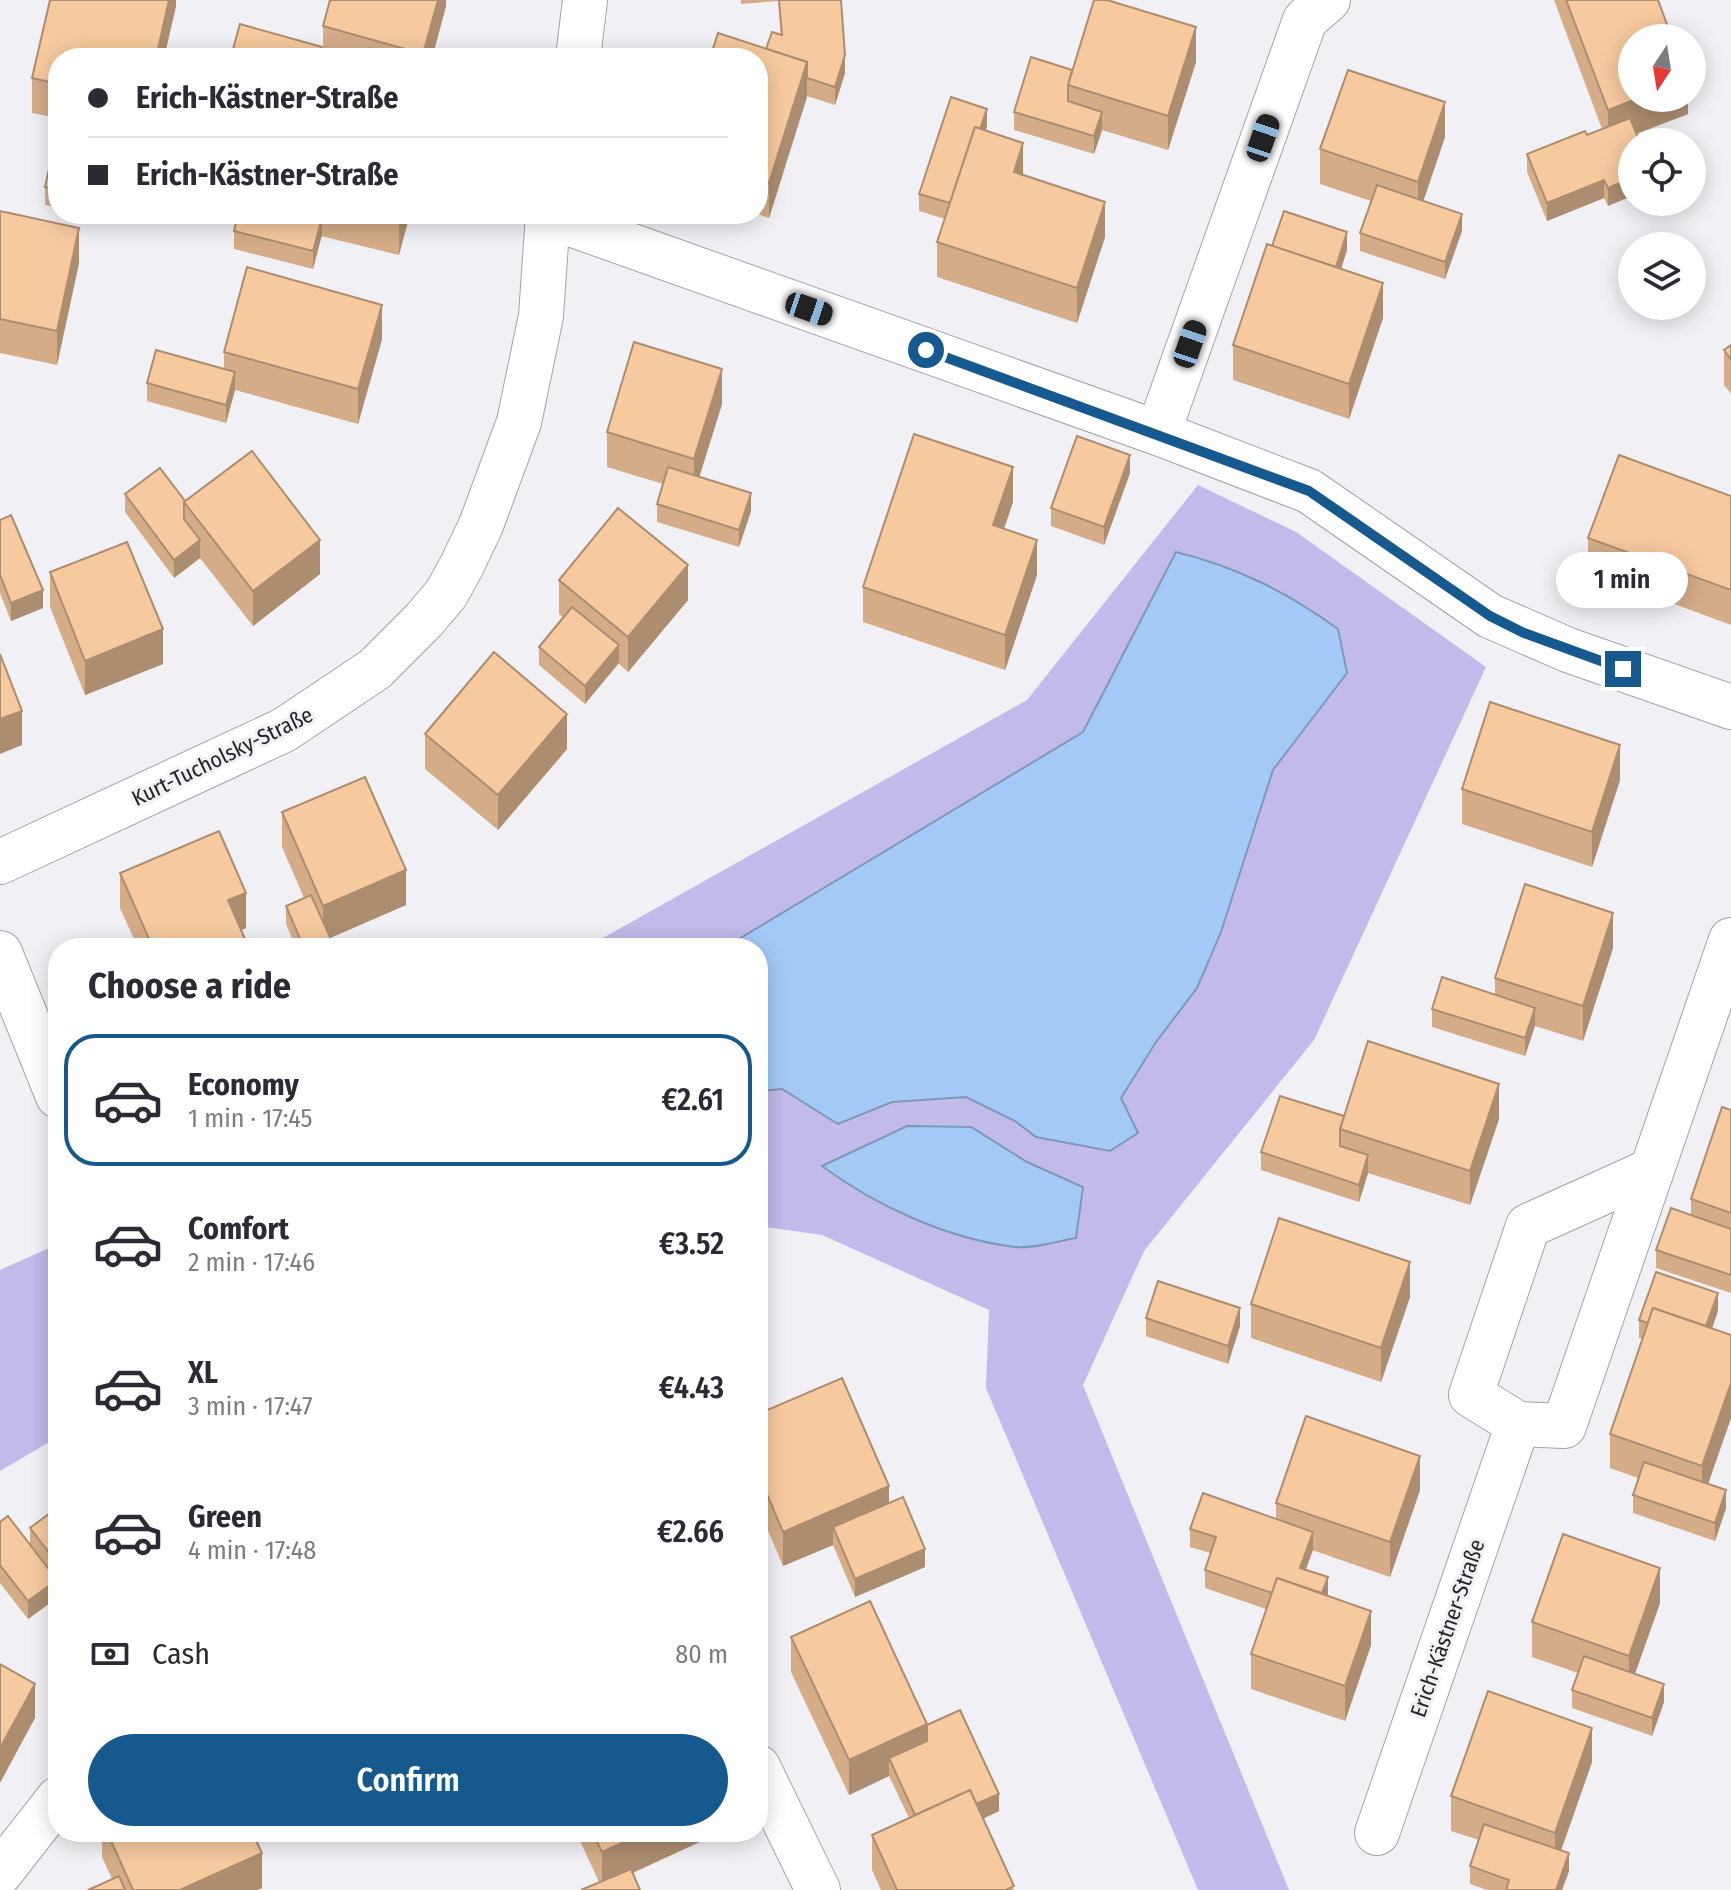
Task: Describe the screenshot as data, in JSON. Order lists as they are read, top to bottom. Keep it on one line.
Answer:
{"streets":{"street":["Kurt-Tucholsky-Straße","Erich-Kästner-Straße"]},"north":"bottom","page":{"banner":["Erich-Kästner-Straße","Erich-Kästner-Straße"],"bubble":"1 min","heading":"Choose a ride","list":[{"name":"Economy","note":"1 min · 17:45","value":"€2.61"},{"name":"Comfort","note":"2 min · 17:46","value":"€3.52"},{"name":"XL","note":"3 min · 17:47","value":"€4.43"},{"name":"Green","note":"4 min · 17:48","value":"€2.66"}],"pay":["Cash","80 m"],"buttons":"Confirm"}}
